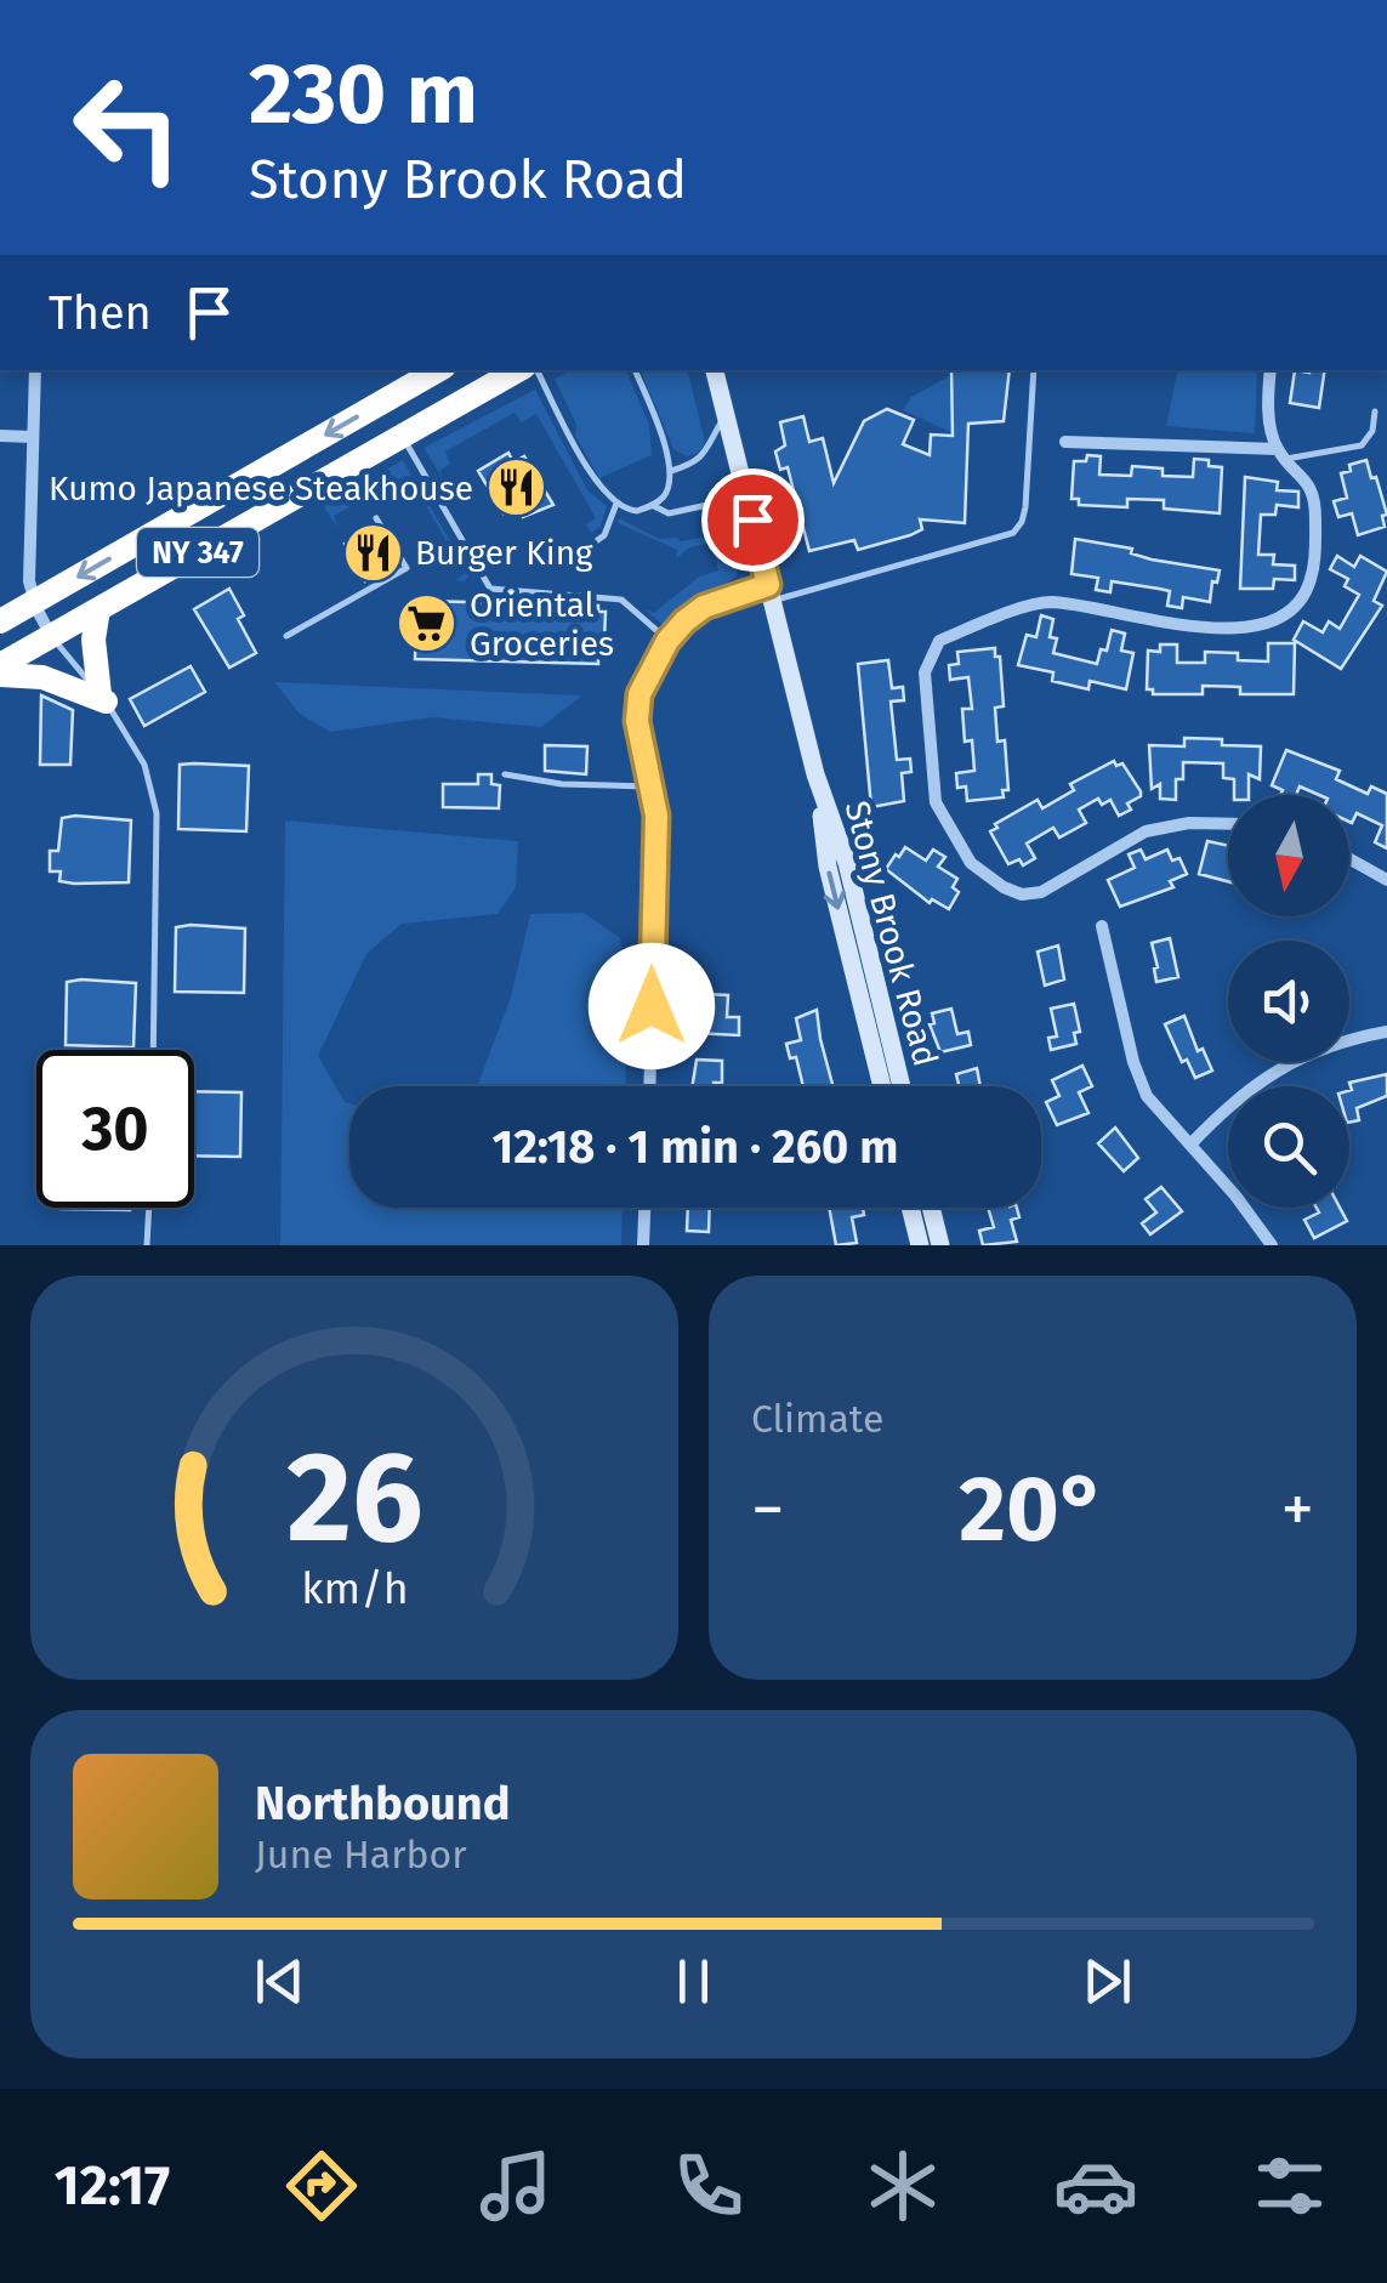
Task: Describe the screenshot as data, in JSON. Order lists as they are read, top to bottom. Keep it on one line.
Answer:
{"streets":{"highway":["NY 347"],"main road":["Stony Brook Road"]},"places":{"restaurant":["Kumo Japanese Steakhouse","Burger King"],"supermarket":["Oriental Groceries"]},"north":"bottom","page":{"turn":["230 m","Stony Brook Road"],"then":"Then","limit":"30","trip":"12:18 · 1 min · 260 m","tile":"Climate","heat":["−","20°","+"],"song":["Northbound","June Harbor"],"tabs":"12:17","gauge":["26","km/h"]}}
